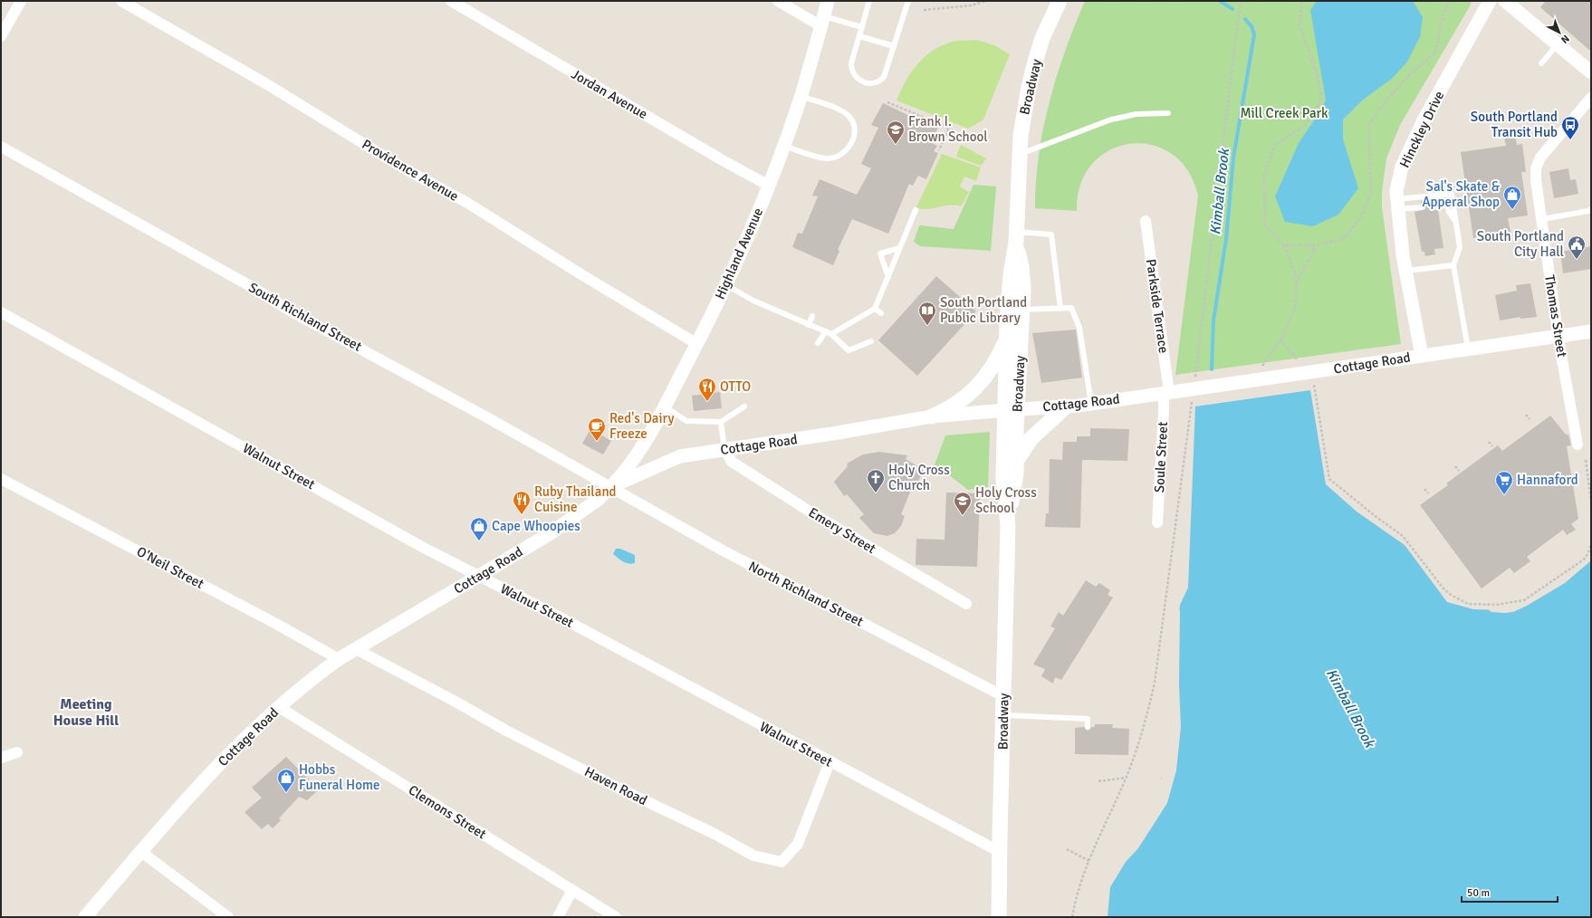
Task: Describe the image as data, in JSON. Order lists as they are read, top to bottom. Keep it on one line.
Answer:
{"streets":{"main road":["Broadway"],"street":["Jordan Avenue","Hinckley Drive","Providence Avenue","Highland Avenue","Parkside Terrace","Thomas Street","South Richland Street","Cottage Road","Soule Street","Walnut Street","Emery Street","O'Neil Street","North Richland Street","Haven Road","Clemons Street"]},"crossings":[["Broadway","Cottage Road"],["Broadway","Walnut Street"],["Broadway","North Richland Street"],["Jordan Avenue","Highland Avenue"],["Hinckley Drive","Cottage Road"],["Providence Avenue","Highland Avenue"],["Highland Avenue","South Richland Street"],["Highland Avenue","Cottage Road"],["Highland Avenue","North Richland Street"],["Parkside Terrace","Cottage Road"],["Parkside Terrace","Soule Street"],["Thomas Street","Cottage Road"],["South Richland Street","Cottage Road"],["South Richland Street","North Richland Street"],["Cottage Road","Soule Street"],["Cottage Road","Walnut Street"],["Cottage Road","Emery Street"],["Cottage Road","O'Neil Street"],["Cottage Road","North Richland Street"],["Cottage Road","Haven Road"],["Cottage Road","Clemons Street"],["Walnut Street","Haven Road"]],"districts":["Meeting House Hill"],"water":["Kimball Brook"],"parks":["Mill Creek Park"],"places":{"bus stop":["South Portland Transit Hub"],"school or university":["Frank I. Brown School","Holy Cross School"],"shop":["Sal's Skate & Apperal Shop","Cape Whoopies","Hobbs Funeral Home"],"public building":["South Portland City Hall"],"library":["South Portland Public Library"],"restaurant":["OTTO","Ruby Thailand Cuisine"],"cafe":["Red's Dairy Freeze"],"church":["Holy Cross Church"],"supermarket":["Hannaford"]},"scale_bar":"50 m","north":"bottom right"}
